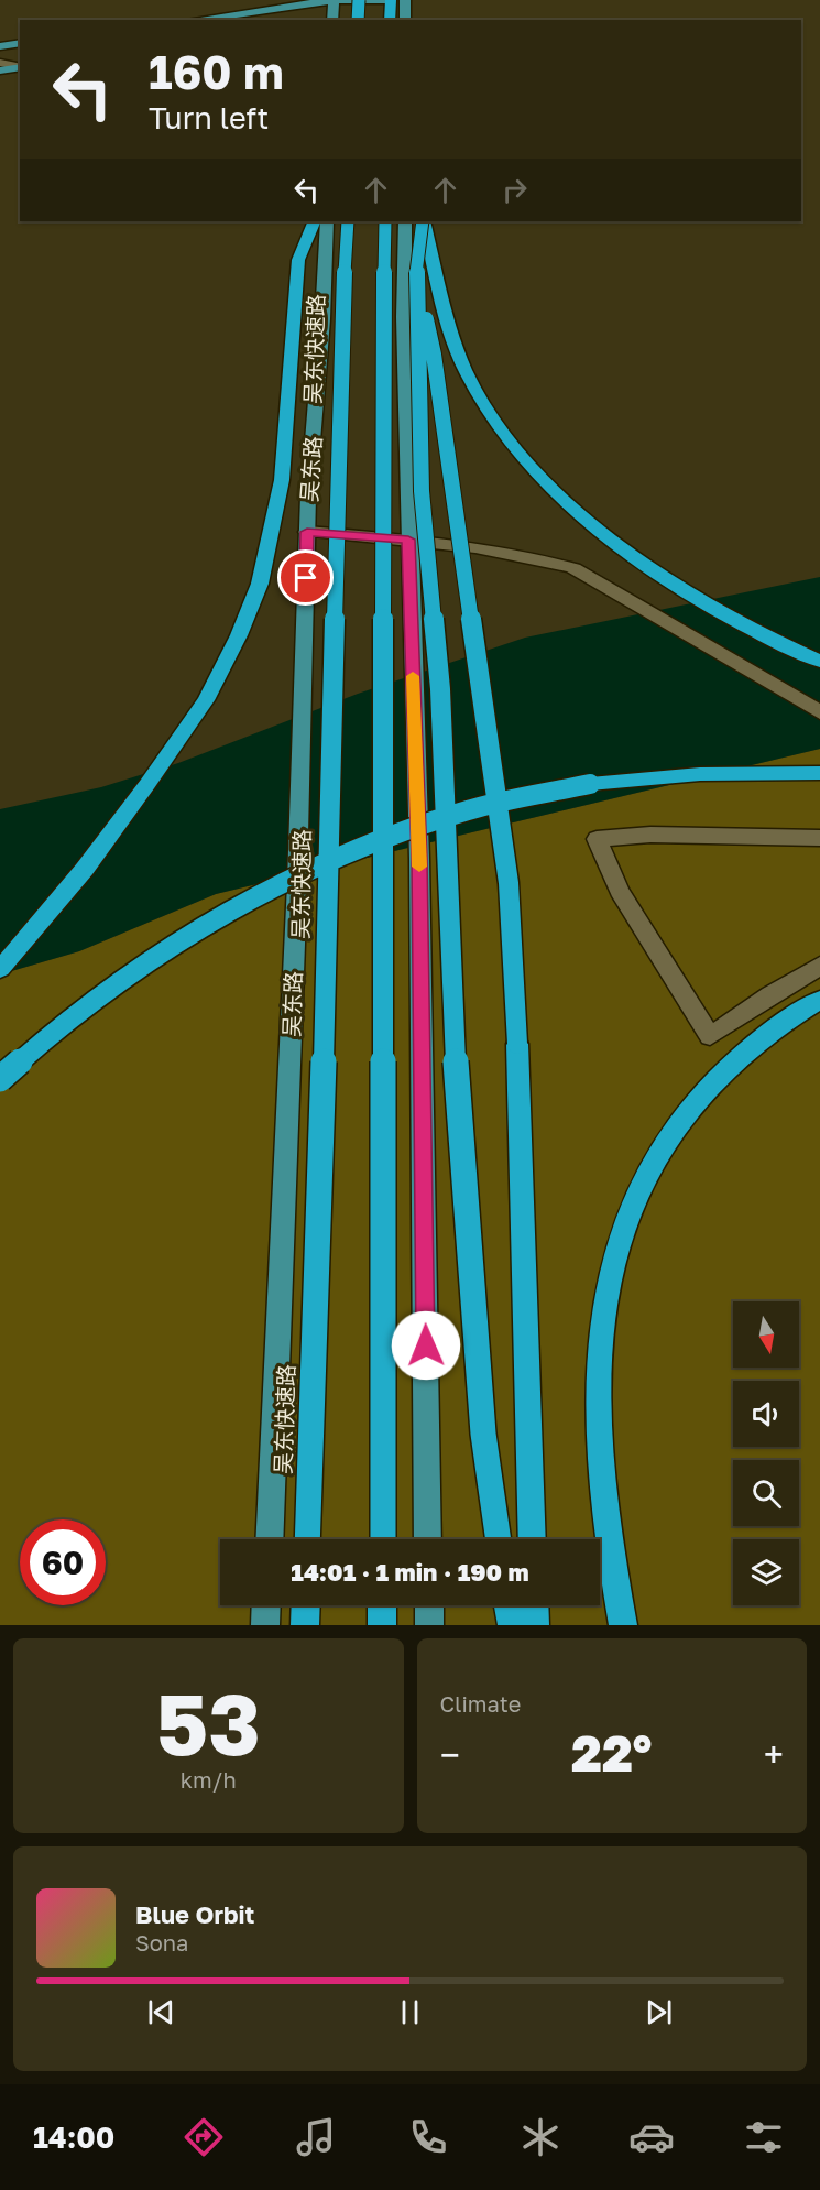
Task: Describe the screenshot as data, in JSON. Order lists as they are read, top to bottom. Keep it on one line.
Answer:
{"streets":{"highway":["吴东快速路"],"main road":["吴东路"]},"north":"bottom","page":{"turn":["160 m","Turn left"],"limit":"60","trip":"14:01 · 1 min · 190 m","tile":[["53","km/h"],"Climate"],"heat":["−","22°","+"],"song":["Blue Orbit","Sona"],"tabs":"14:00"}}
